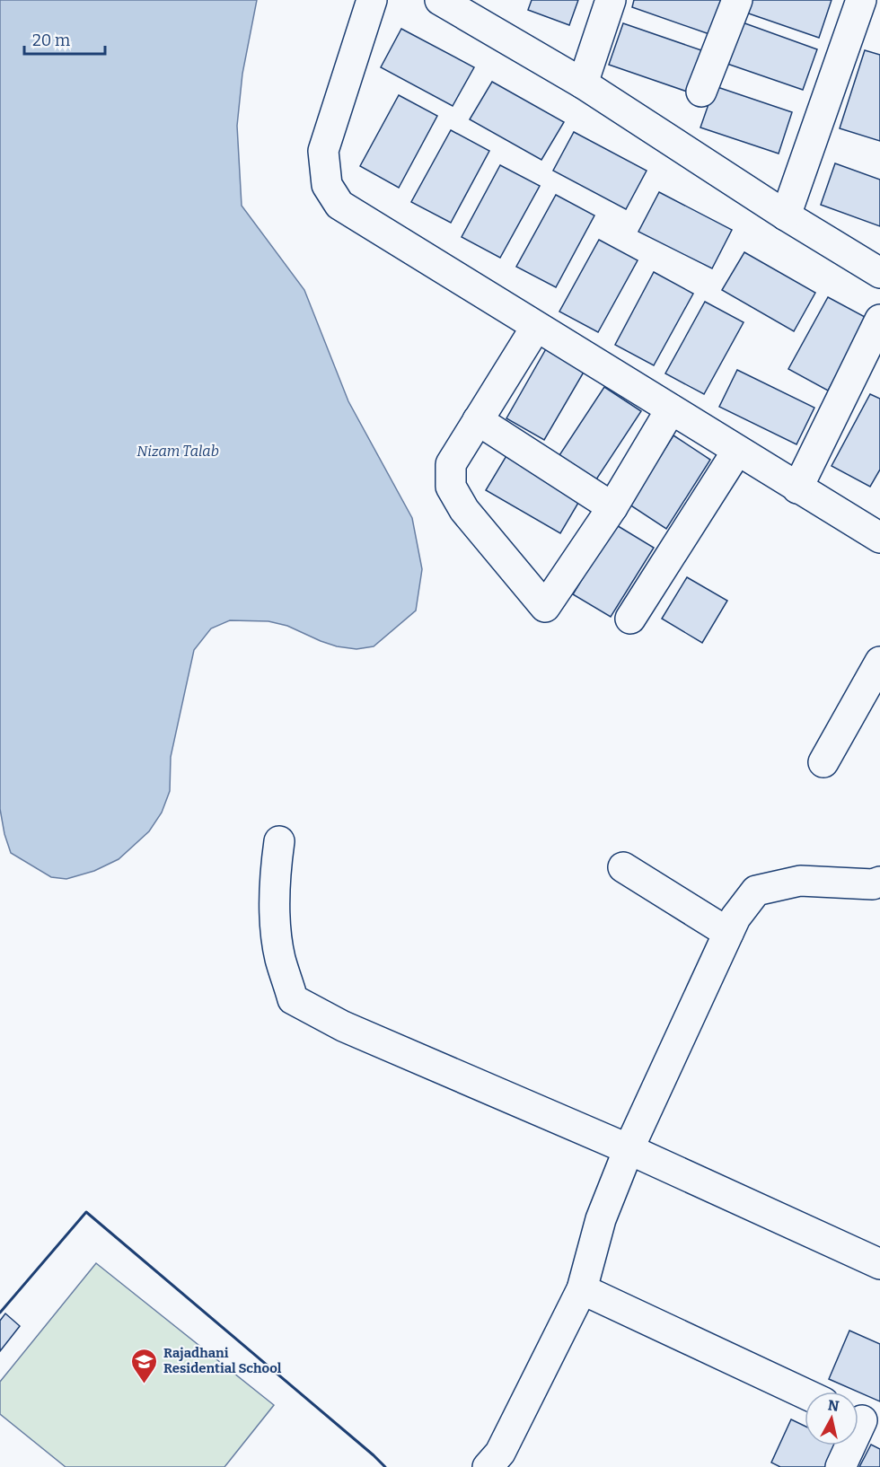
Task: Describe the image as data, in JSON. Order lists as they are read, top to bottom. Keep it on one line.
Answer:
{"water":["Nizam Talab"],"places":{"school or university":["Rajadhani Residential School"]},"scale_bar":"20 m","north":"top"}
